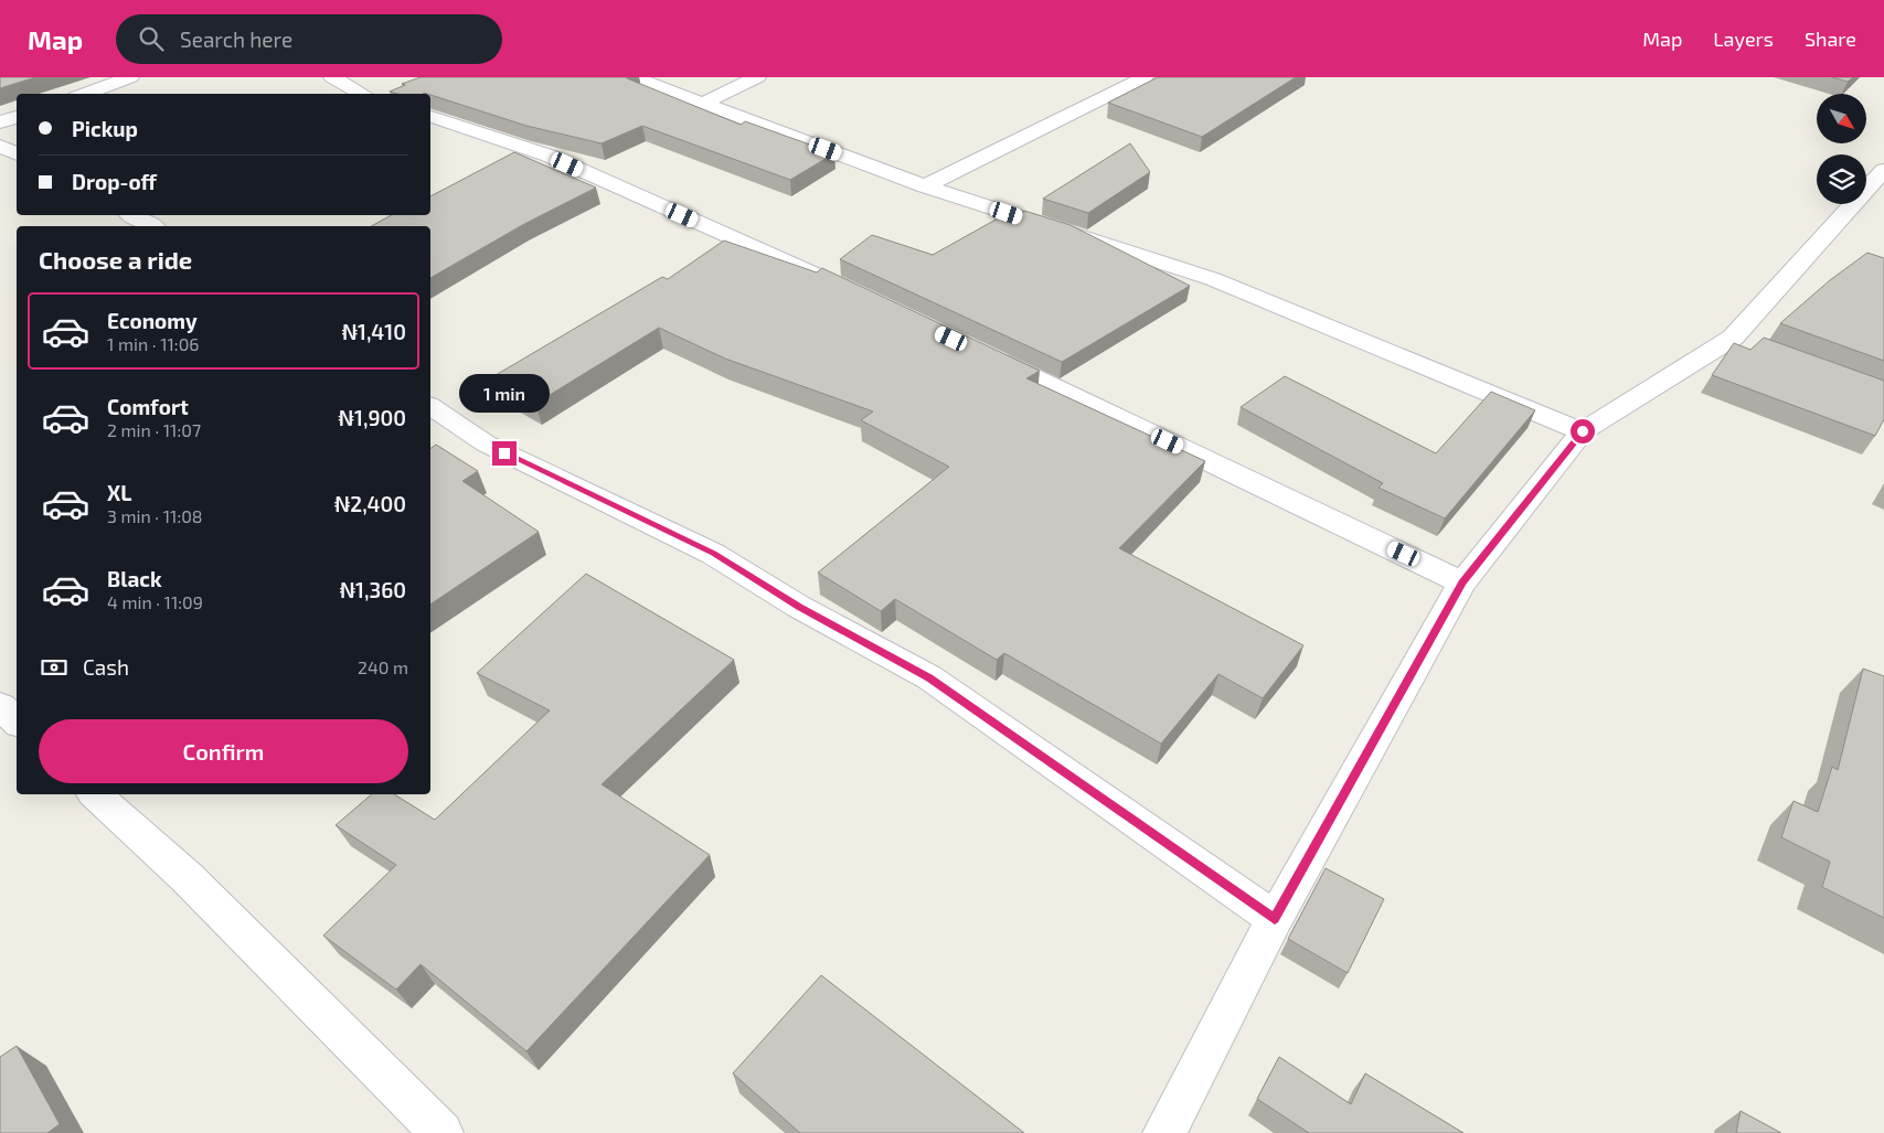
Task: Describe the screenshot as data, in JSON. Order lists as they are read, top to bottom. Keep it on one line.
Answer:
{"north":"bottom right","page":{"header":"Map","search":"Search here","nav":["Map","Layers","Share"],"banner":["Pickup","Drop-off"],"heading":"Choose a ride","list":[{"name":"Economy","note":"1 min · 11:06","value":"₦1,410"},{"name":"Comfort","note":"2 min · 11:07","value":"₦1,900"},{"name":"XL","note":"3 min · 11:08","value":"₦2,400"},{"name":"Black","note":"4 min · 11:09","value":"₦1,360"}],"bubble":"1 min","pay":["Cash","240 m"],"buttons":"Confirm"}}
